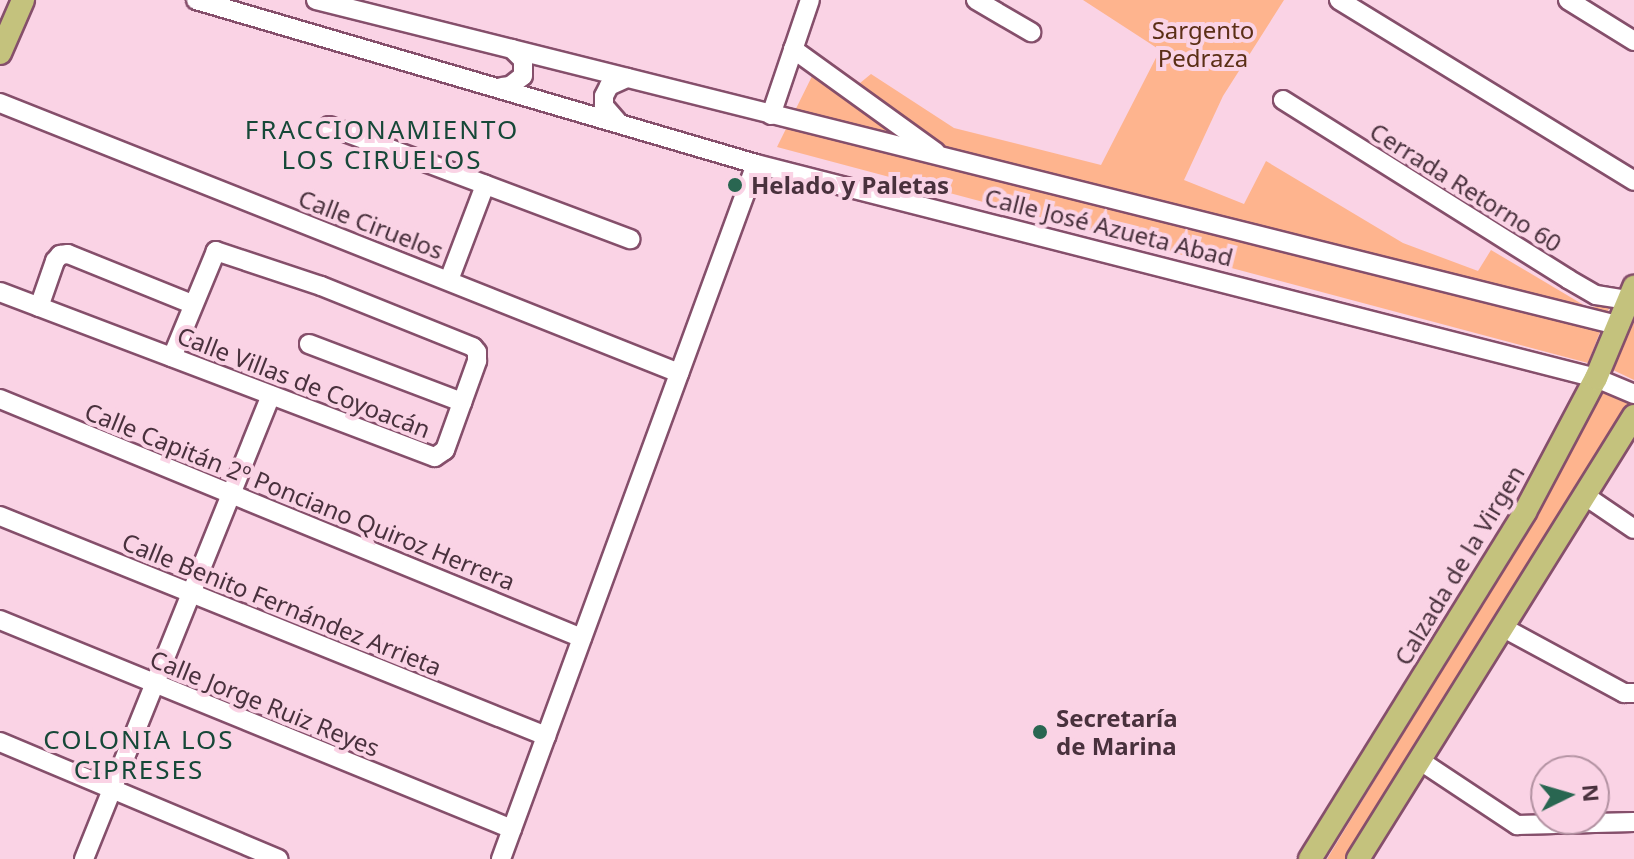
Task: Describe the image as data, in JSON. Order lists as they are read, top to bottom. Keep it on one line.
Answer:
{"streets":{"main road":["Calzada de la Virgen"],"street":["Cerrada Retorno 60","Calle Ciruelos","Calle José Azueta Abad","Calle Villas de Coyoacán","Calle Capitán 2º Ponciano Quiroz Herrera","Calle Benito Fernández Arrieta","Calle Jorge Ruiz Reyes"]},"crossings":[["Cerrada Retorno 60","Calzada de la Virgen"],["Calle José Azueta Abad","Calzada de la Virgen"]],"districts":["FRACCIONAMIENTO LOS CIRUELOS","COLONIA LOS CIPRESES"],"parks":["Sargento Pedraza"],"places":["Helado y Paletas","Secretaría de Marina"],"north":"right"}
